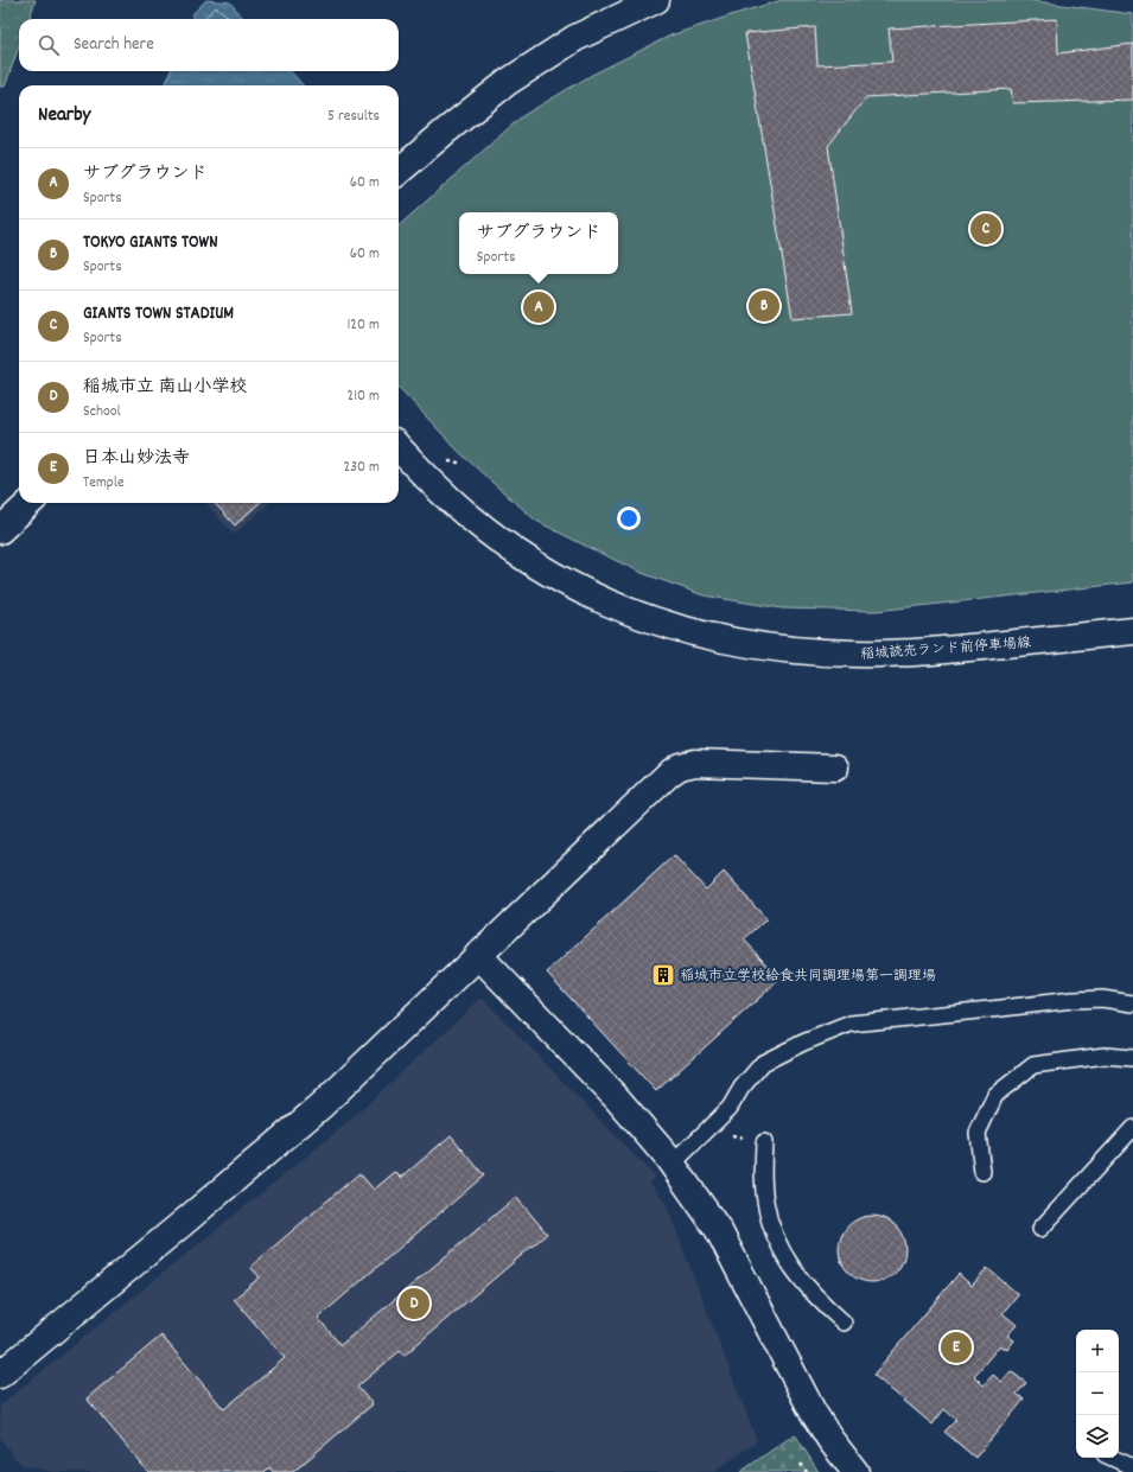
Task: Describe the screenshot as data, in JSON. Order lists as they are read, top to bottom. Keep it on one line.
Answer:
{"streets":{"street":["稲城読売ランド前停車場線"]},"places":{"building":["稲城市立学校給食共同調理場第一調理場"]},"page":{"search":"Search here","heading":["Nearby","5 results"],"list":[{"mark":"A","name":"サブグラウンド","note":"Sports","value":"60 m"},{"mark":"B","name":"TOKYO GIANTS TOWN","note":"Sports","value":"60 m"},{"mark":"C","name":"GIANTS TOWN STADIUM","note":"Sports","value":"120 m"},{"mark":"D","name":"稲城市立 南山小学校","note":"School","value":"210 m"},{"mark":"E","name":"日本山妙法寺","note":"Temple","value":"230 m"}],"pins":["C","B","A","D","E"],"popup":["サブグラウンド","Sports"],"map_buttons":["+","−"]}}
